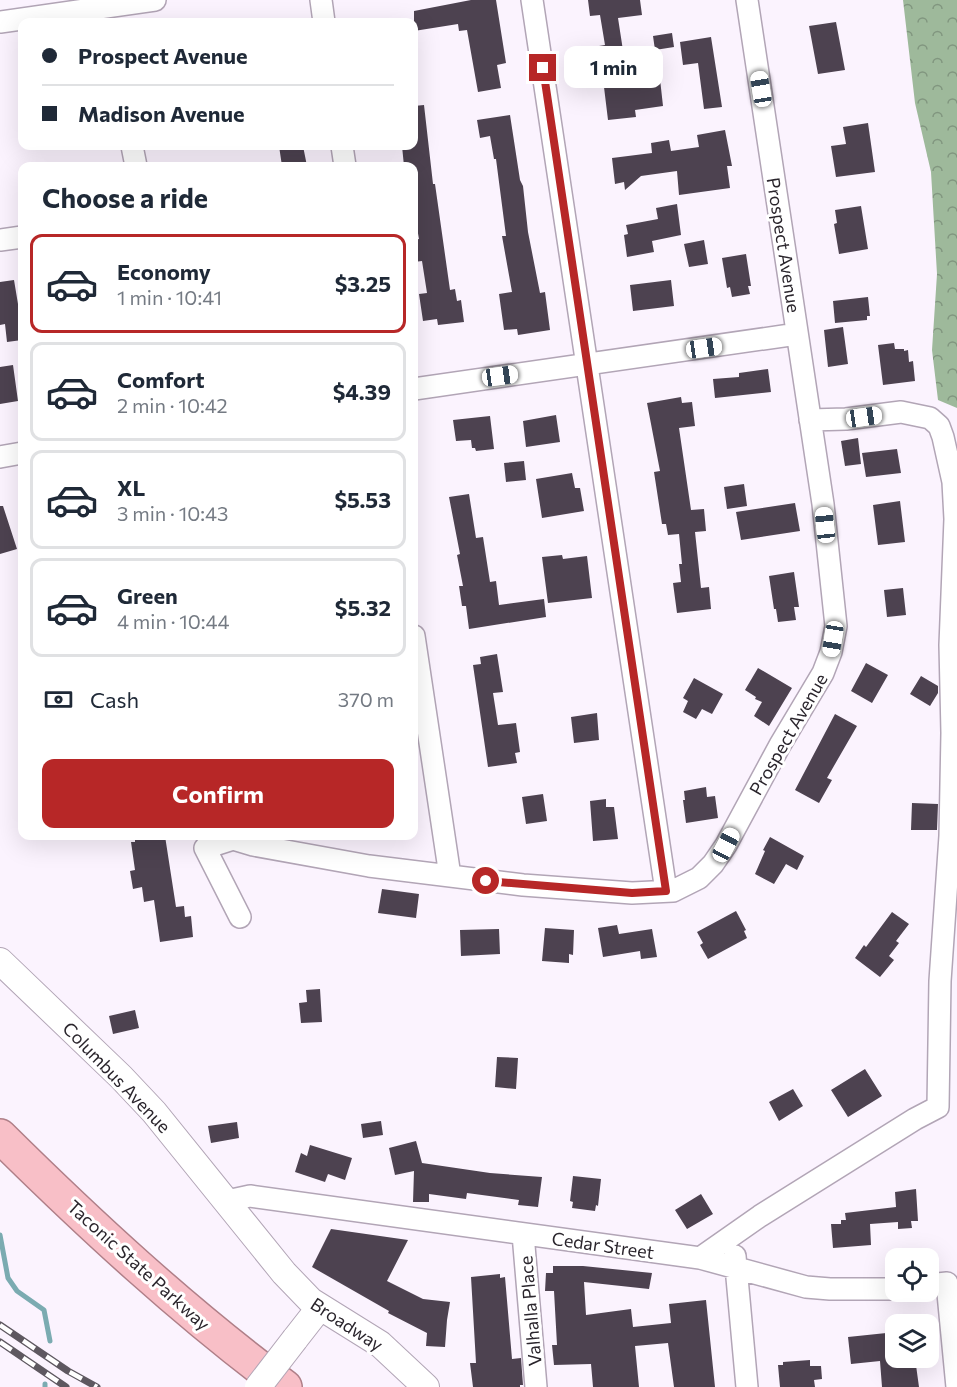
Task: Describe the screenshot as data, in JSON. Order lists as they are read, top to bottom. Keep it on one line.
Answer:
{"streets":{"highway":["Taconic State Parkway"],"street":["Prospect Avenue","Columbus Avenue","Cedar Street","Valhalla Place","Broadway"]},"crossings":[["Columbus Avenue","Cedar Street"],["Columbus Avenue","Broadway"],["Cedar Street","Valhalla Place"],["Cedar Street","Broadway"]],"page":{"banner":["Prospect Avenue","Madison Avenue"],"bubble":"1 min","heading":"Choose a ride","list":[{"name":"Economy","note":"1 min · 10:41","value":"$3.25"},{"name":"Comfort","note":"2 min · 10:42","value":"$4.39"},{"name":"XL","note":"3 min · 10:43","value":"$5.53"},{"name":"Green","note":"4 min · 10:44","value":"$5.32"}],"pay":["Cash","370 m"],"buttons":"Confirm"}}
